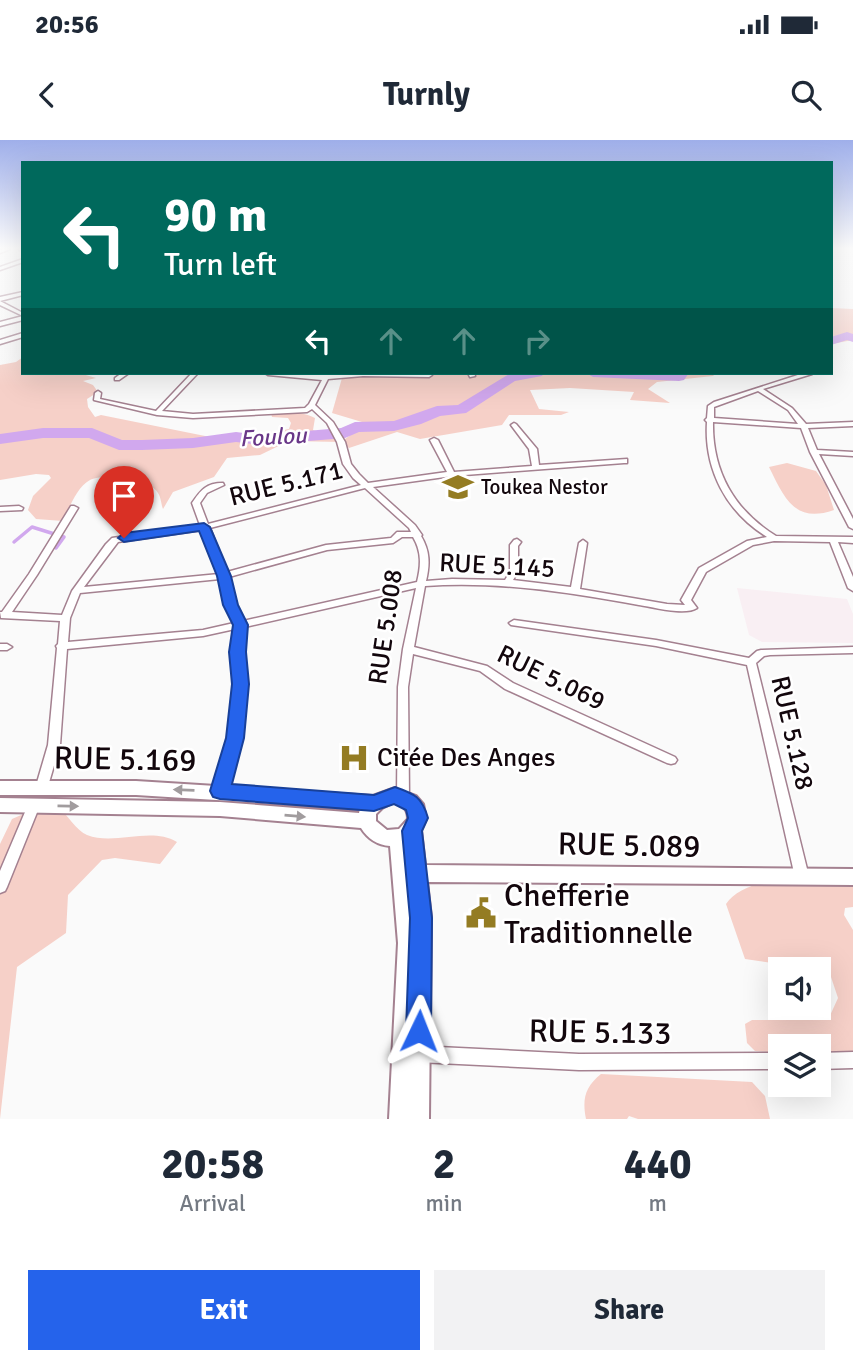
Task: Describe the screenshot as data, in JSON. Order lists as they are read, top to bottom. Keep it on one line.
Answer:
{"streets":{"main road":["RUE 5.169","RUE 5.089"],"street":["RUE 5.171","RUE 5.145","RUE 5.008","RUE 5.069","RUE 5.128","RUE 5.133"]},"crossings":[["RUE 5.171","RUE 5.145"],["RUE 5.171","RUE 5.008"],["RUE 5.171","RUE 5.169"],["RUE 5.145","RUE 5.008"],["RUE 5.008","RUE 5.069"],["RUE 5.008","RUE 5.169"],["RUE 5.128","RUE 5.089"]],"water":["Foulou"],"places":{"school or university":["Toukea Nestor"],"hospital":["Citée Des Anges"],"public building":["Chefferie Traditionnelle"]},"page":{"status":"20:56","header":"Turnly","turn":["90 m","Turn left"],"eta":["20:58","Arrival","2","min","440","m"],"buttons":["Exit","Share"]}}
